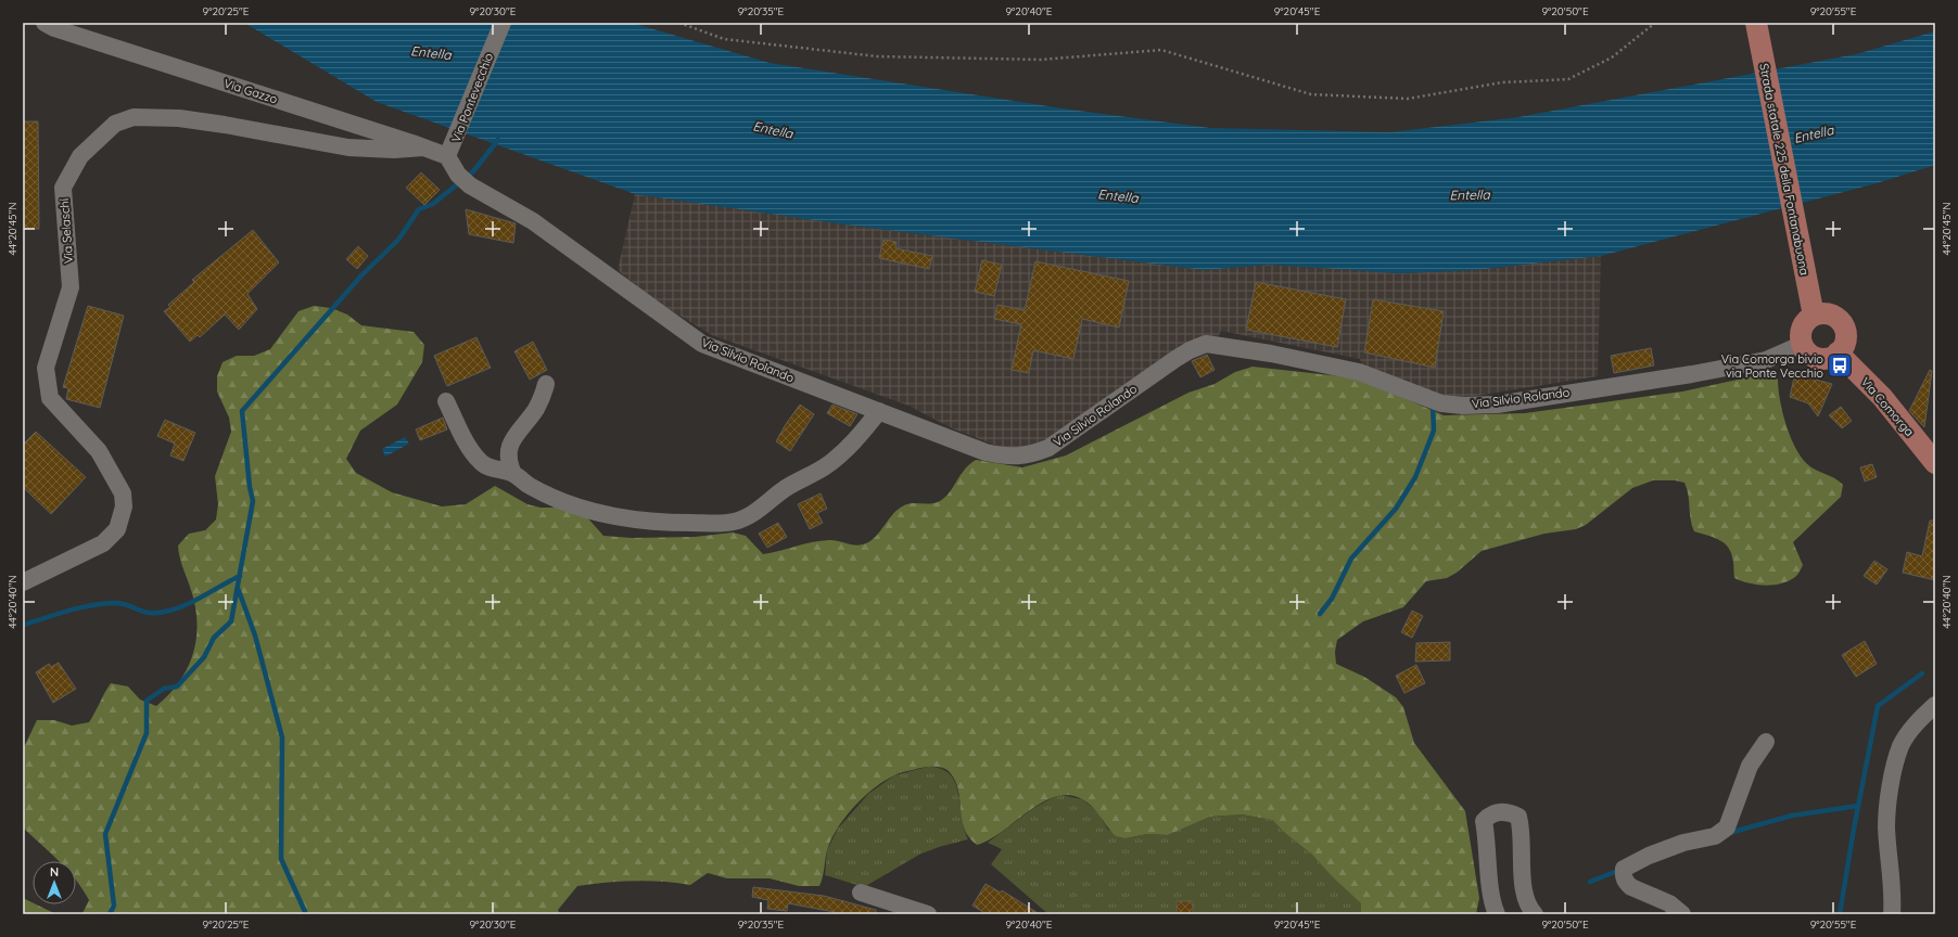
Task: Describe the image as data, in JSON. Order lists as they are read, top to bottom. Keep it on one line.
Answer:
{"streets":{"main road":["Strada statale 225 della Fontanabuona","Via Comorga"],"street":["Via Gazzo","Via Pontevecchio","Via Selaschi","Via Silvio Rolando"]},"crossings":[["Via Gazzo","Via Pontevecchio"],["Via Gazzo","Via Selaschi"],["Via Gazzo","Via Silvio Rolando"],["Via Pontevecchio","Via Silvio Rolando"],["Strada statale 225 della Fontanabuona","Via Silvio Rolando"],["Strada statale 225 della Fontanabuona","Via Comorga"],["Via Silvio Rolando","Via Comorga"]],"water":["Entella"],"places":{"bus stop":["Via Comorga bivio via Ponte Vecchio"]},"north":"top","coordinates":["9°20'25\"E","9°20'30\"E","9°20'35\"E","9°20'40\"E","9°20'45\"E","9°20'50\"E","9°20'55\"E","44°20'45\"N","44°20'40\"N"]}
